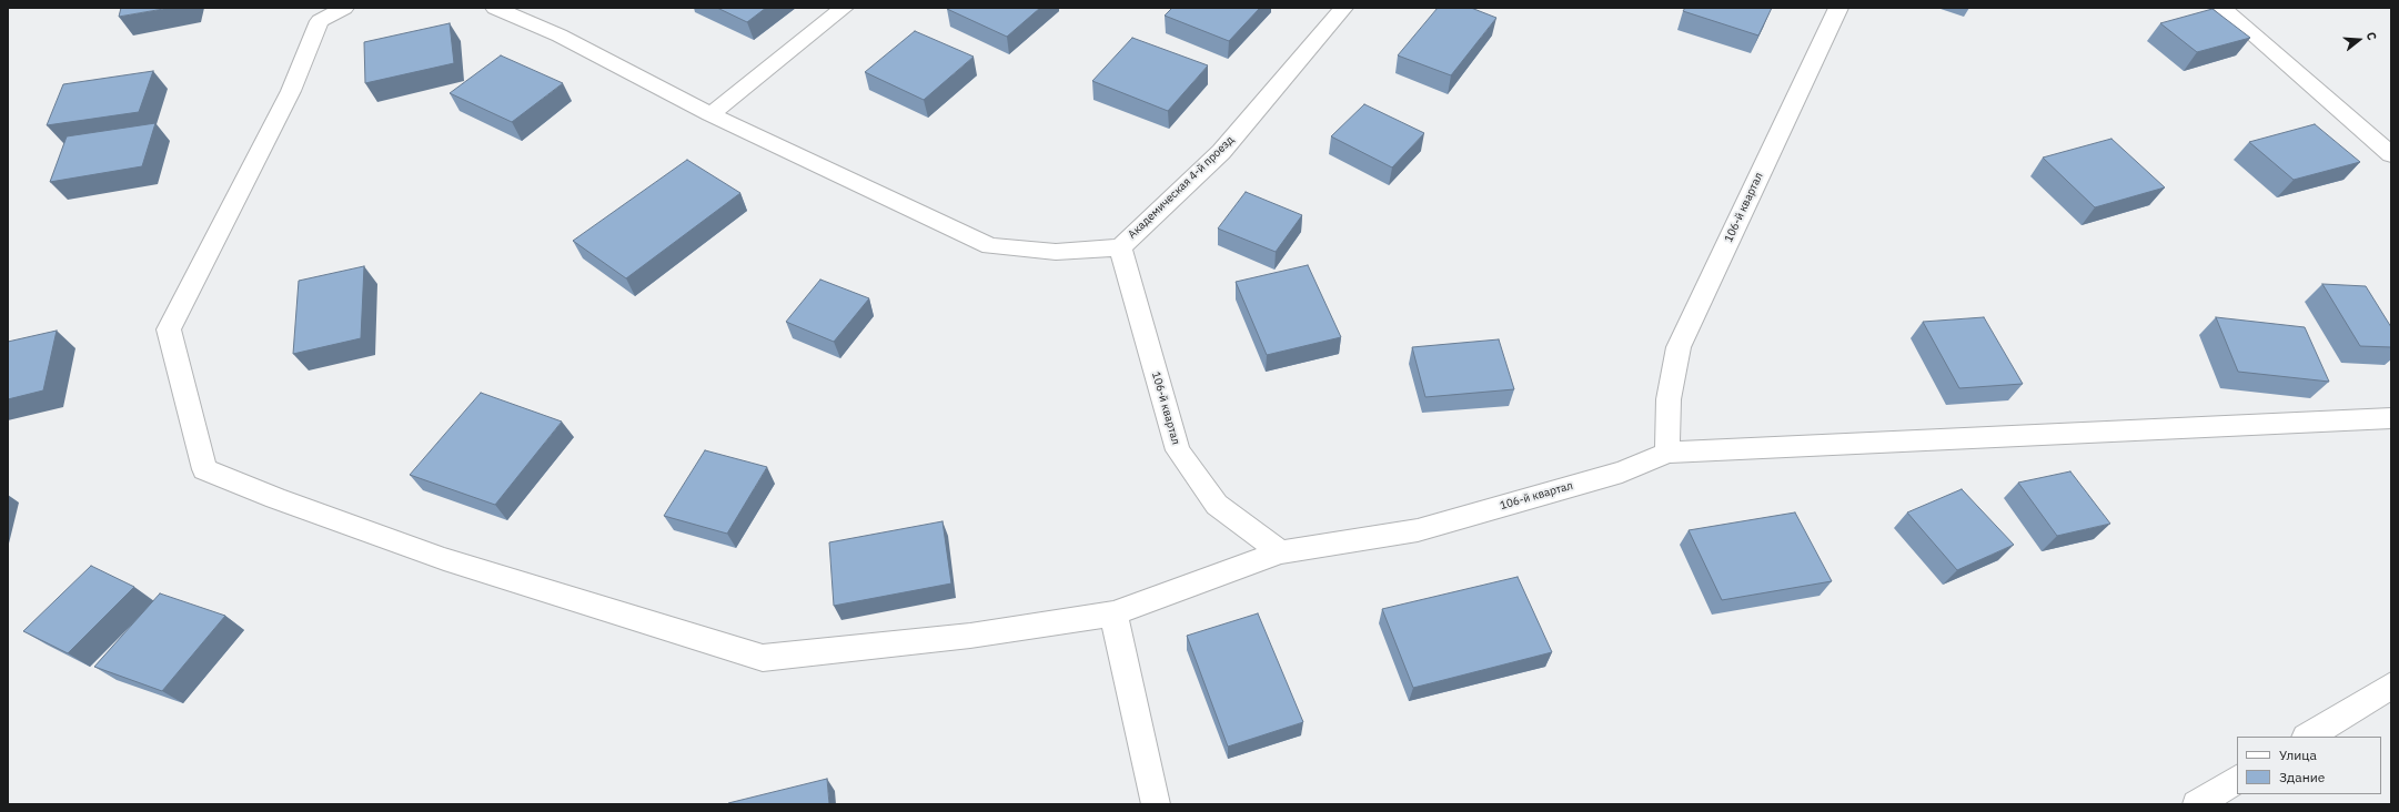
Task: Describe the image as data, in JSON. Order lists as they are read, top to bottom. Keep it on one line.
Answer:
{"streets":{"street":["Академическая 4-й проезд","106-й квартал"]},"crossings":[["Академическая 4-й проезд","106-й квартал"]],"legend":["Улица","Здание"],"north":"right"}
